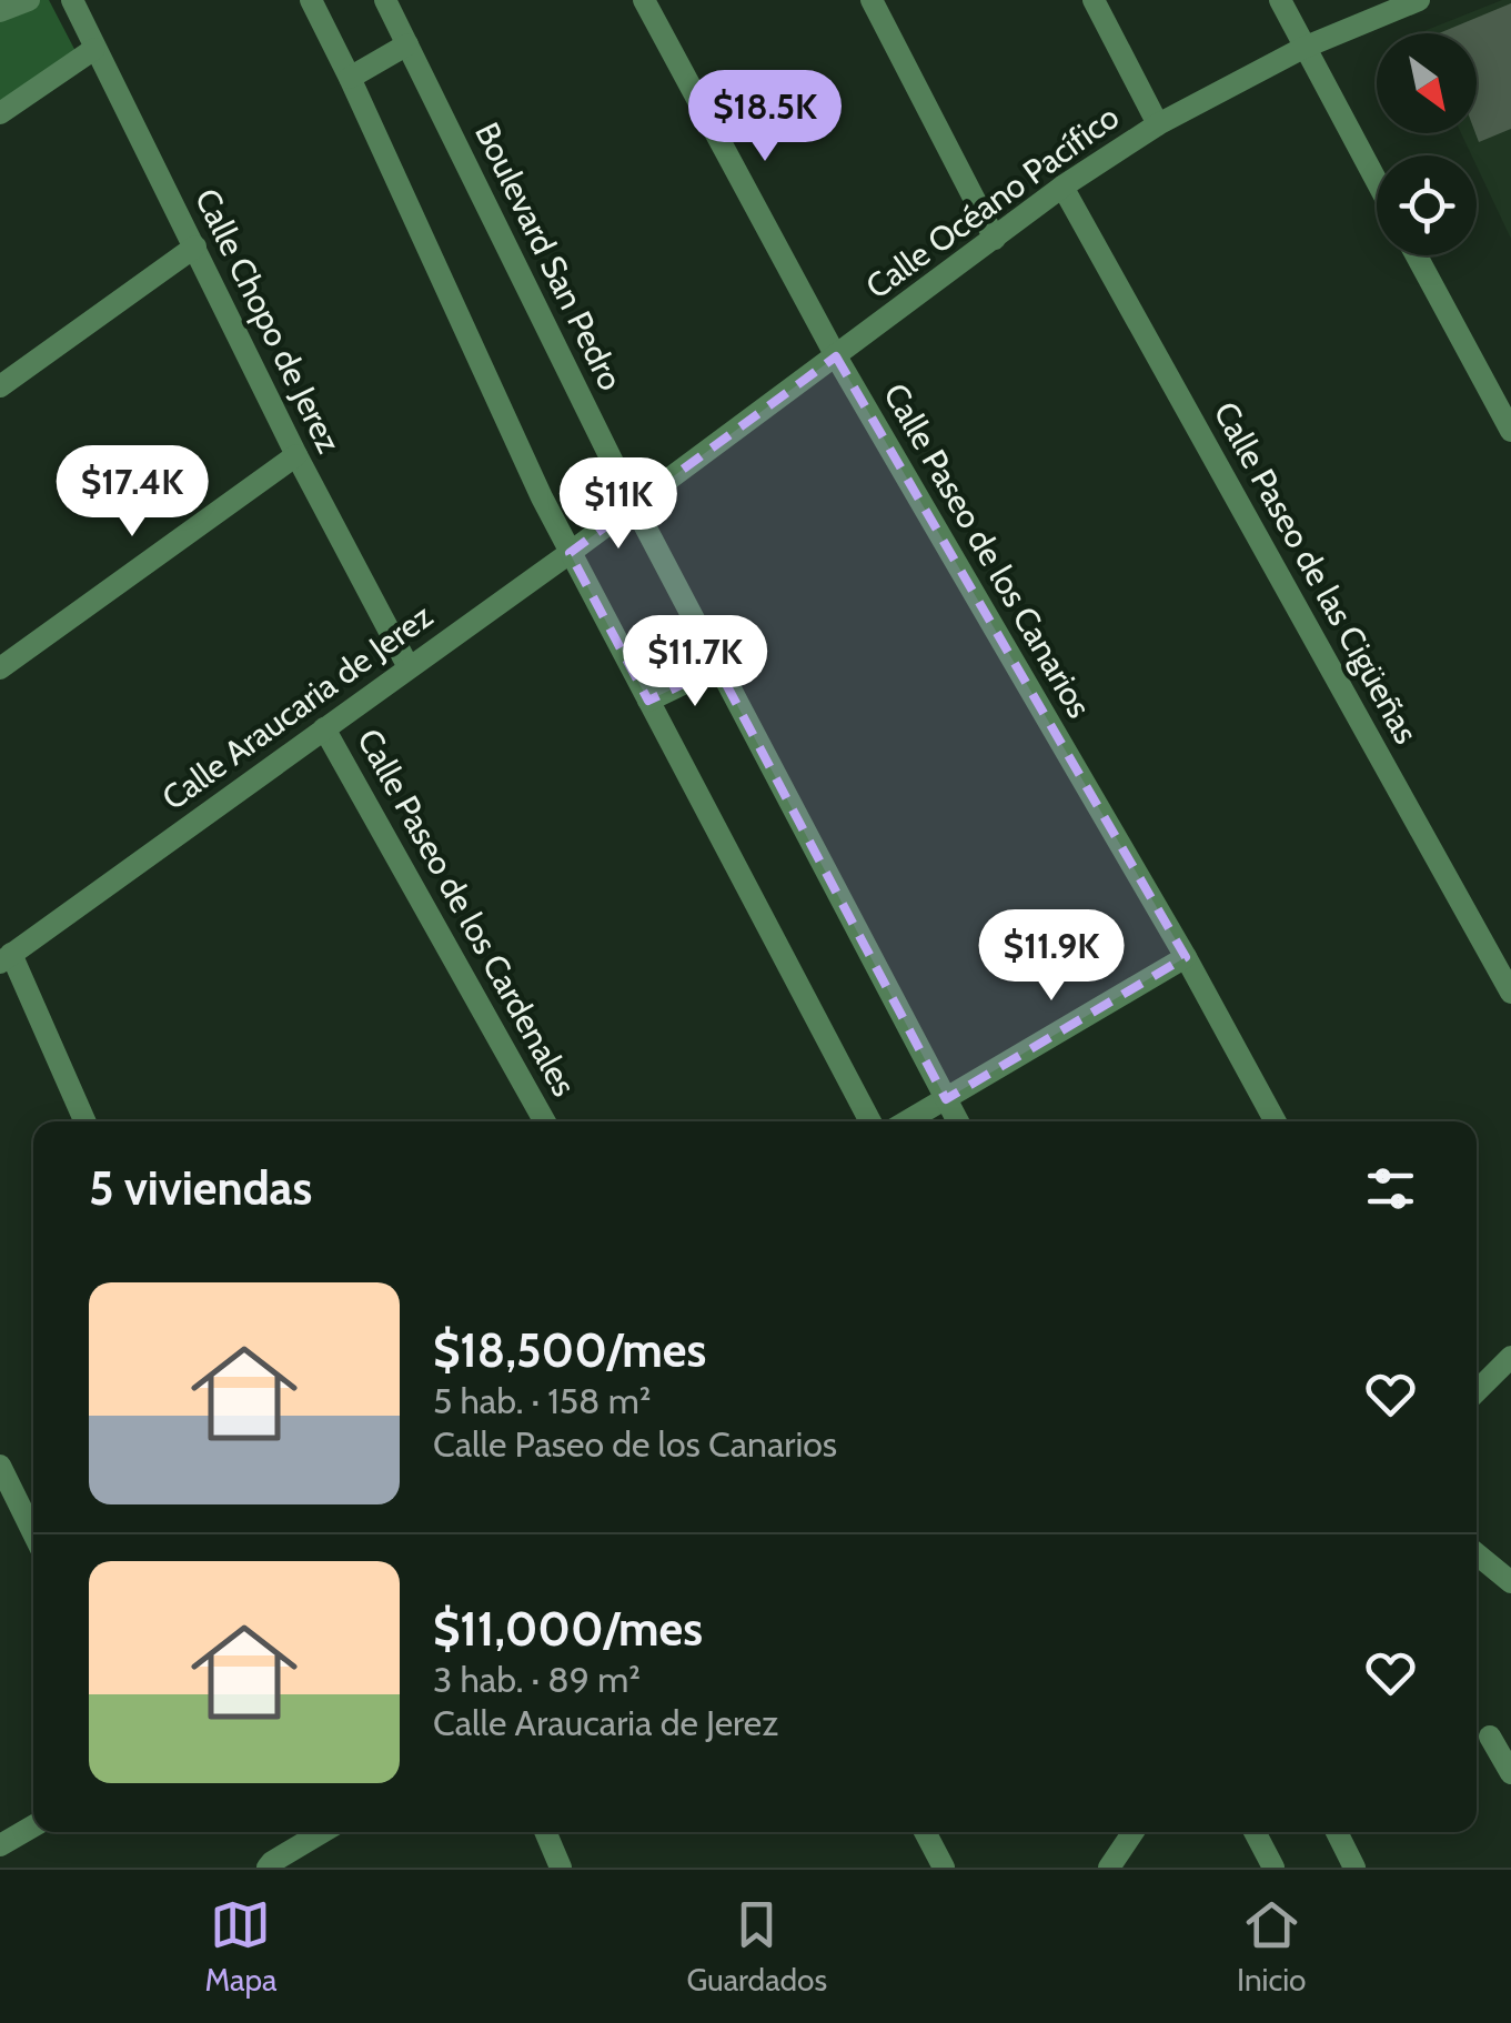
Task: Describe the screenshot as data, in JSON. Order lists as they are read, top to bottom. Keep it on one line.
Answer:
{"streets":{"street":["Calle Océano Pacífico","Boulevard San Pedro","Calle Chopo de Jerez","Calle Paseo de los Canarios","Calle Paseo de las Cigüeñas","Calle Araucaria de Jerez","Calle Paseo de los Cardenales"]},"crossings":[["Calle Océano Pacífico","Boulevard San Pedro"],["Calle Océano Pacífico","Calle Paseo de los Canarios"],["Calle Océano Pacífico","Calle Paseo de las Cigüeñas"],["Calle Océano Pacífico","Calle Araucaria de Jerez"],["Boulevard San Pedro","Calle Araucaria de Jerez"],["Calle Chopo de Jerez","Calle Araucaria de Jerez"],["Calle Araucaria de Jerez","Calle Paseo de los Cardenales"]],"north":"bottom right","page":{"price":["$18.5K","$17.4K","$11K","$11.7K","$11.9K"],"heading":"5 viviendas","list":[{"name":"$18,500/mes","note":"5 hab. · 158 m² · Calle Paseo de los Canarios"},{"name":"$11,000/mes","note":"3 hab. · 89 m² · Calle Araucaria de Jerez"}],"tabs":["Mapa","Guardados","Inicio"]}}
